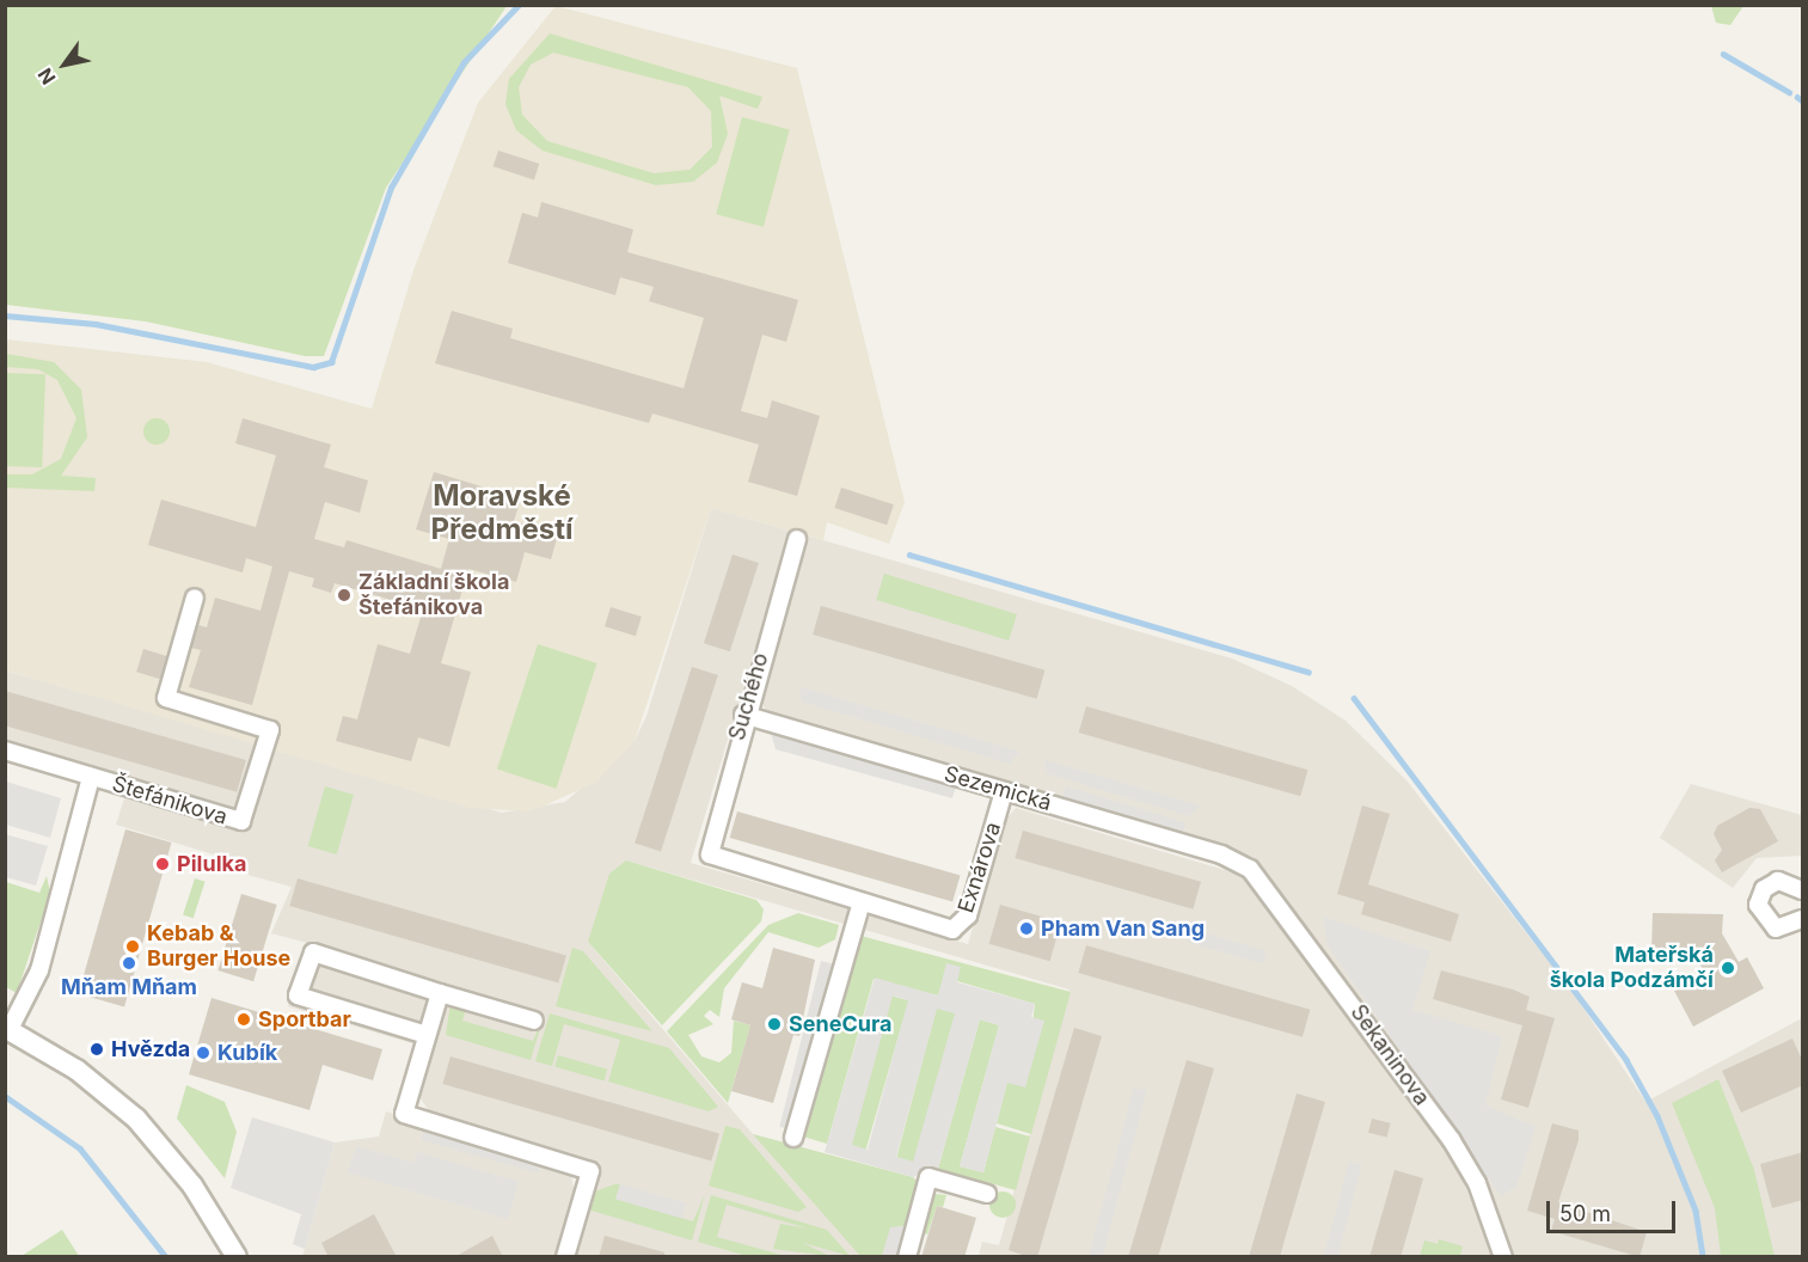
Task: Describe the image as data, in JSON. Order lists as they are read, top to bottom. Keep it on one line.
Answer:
{"streets":{"street":["Suchého","Sezemická","Štefánikova","Exnárova","Sekaninova"]},"crossings":[["Suchého","Sezemická"],["Suchého","Exnárova"],["Sezemická","Exnárova"],["Sezemická","Sekaninova"]],"districts":["Moravské Předměstí"],"places":["Základní škola Štefánikova","Pilulka","Pham Van Sang","Kebab & Burger House","Mňam Mňam","Mateřská škola Podzámčí","Sportbar","SeneCura","Hvězda","Kubík"],"scale_bar":"50 m","north":"bottom left"}
